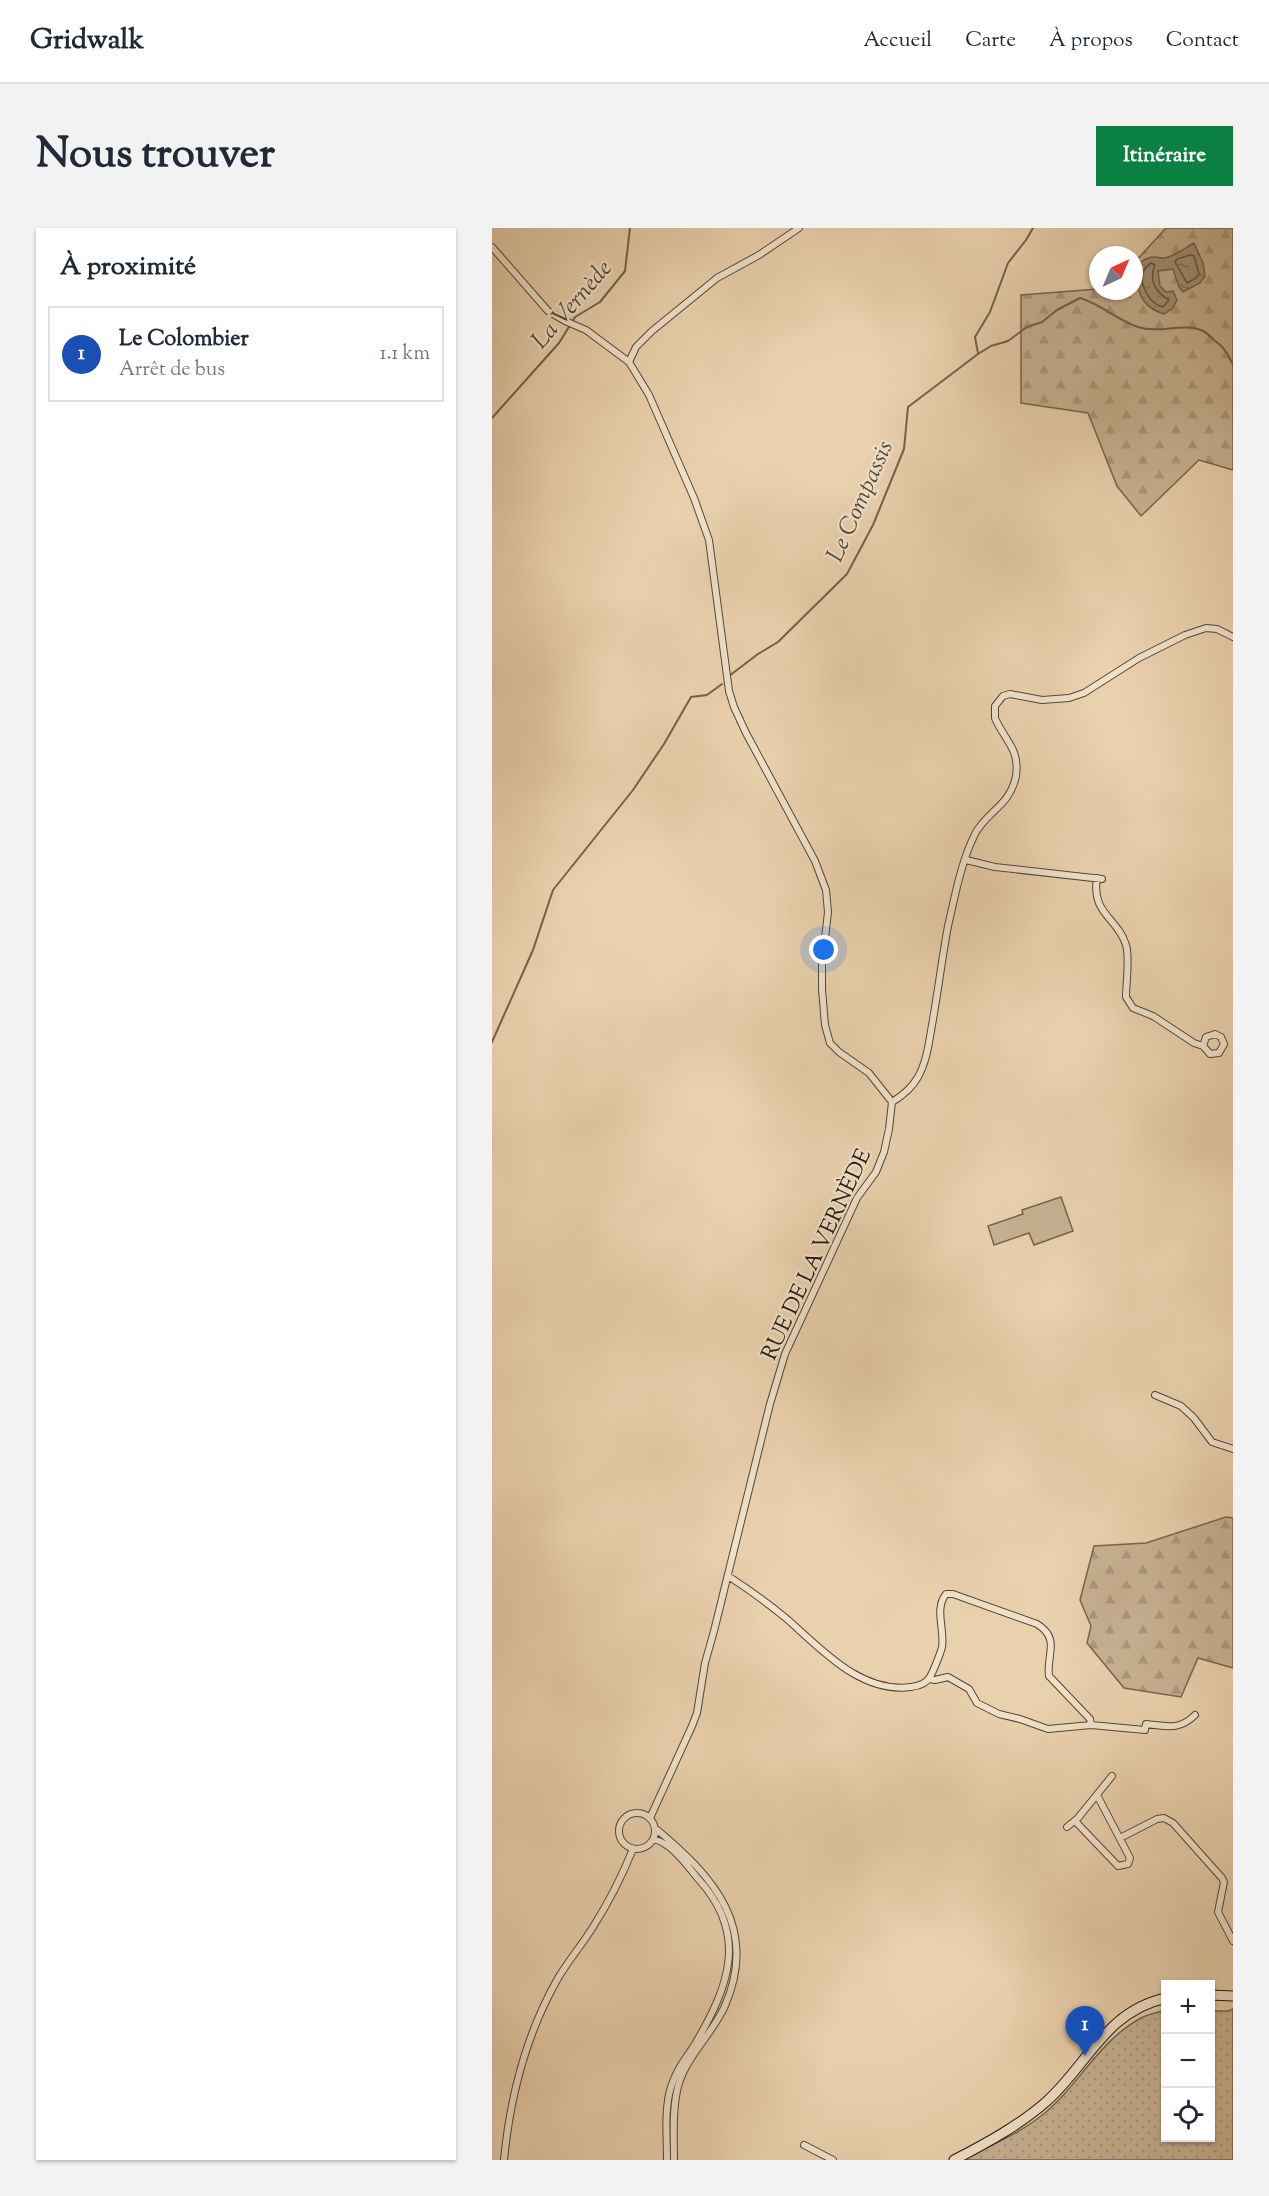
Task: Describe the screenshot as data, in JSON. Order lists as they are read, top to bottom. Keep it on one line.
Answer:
{"streets":{"street":["RUE DE LA VERNÈDE"]},"water":["La Vernède","Le Compassis"],"north":"top right","page":{"header":"Gridwalk","nav":["Accueil","Carte","À propos","Contact"],"title":"Nous trouver","buttons":"Itinéraire","heading":"À proximité","list":[{"mark":"1","name":"Le Colombier","note":"Arrêt de bus","value":"1.1 km"}],"map_buttons":["+","−"],"pins":"1"}}
